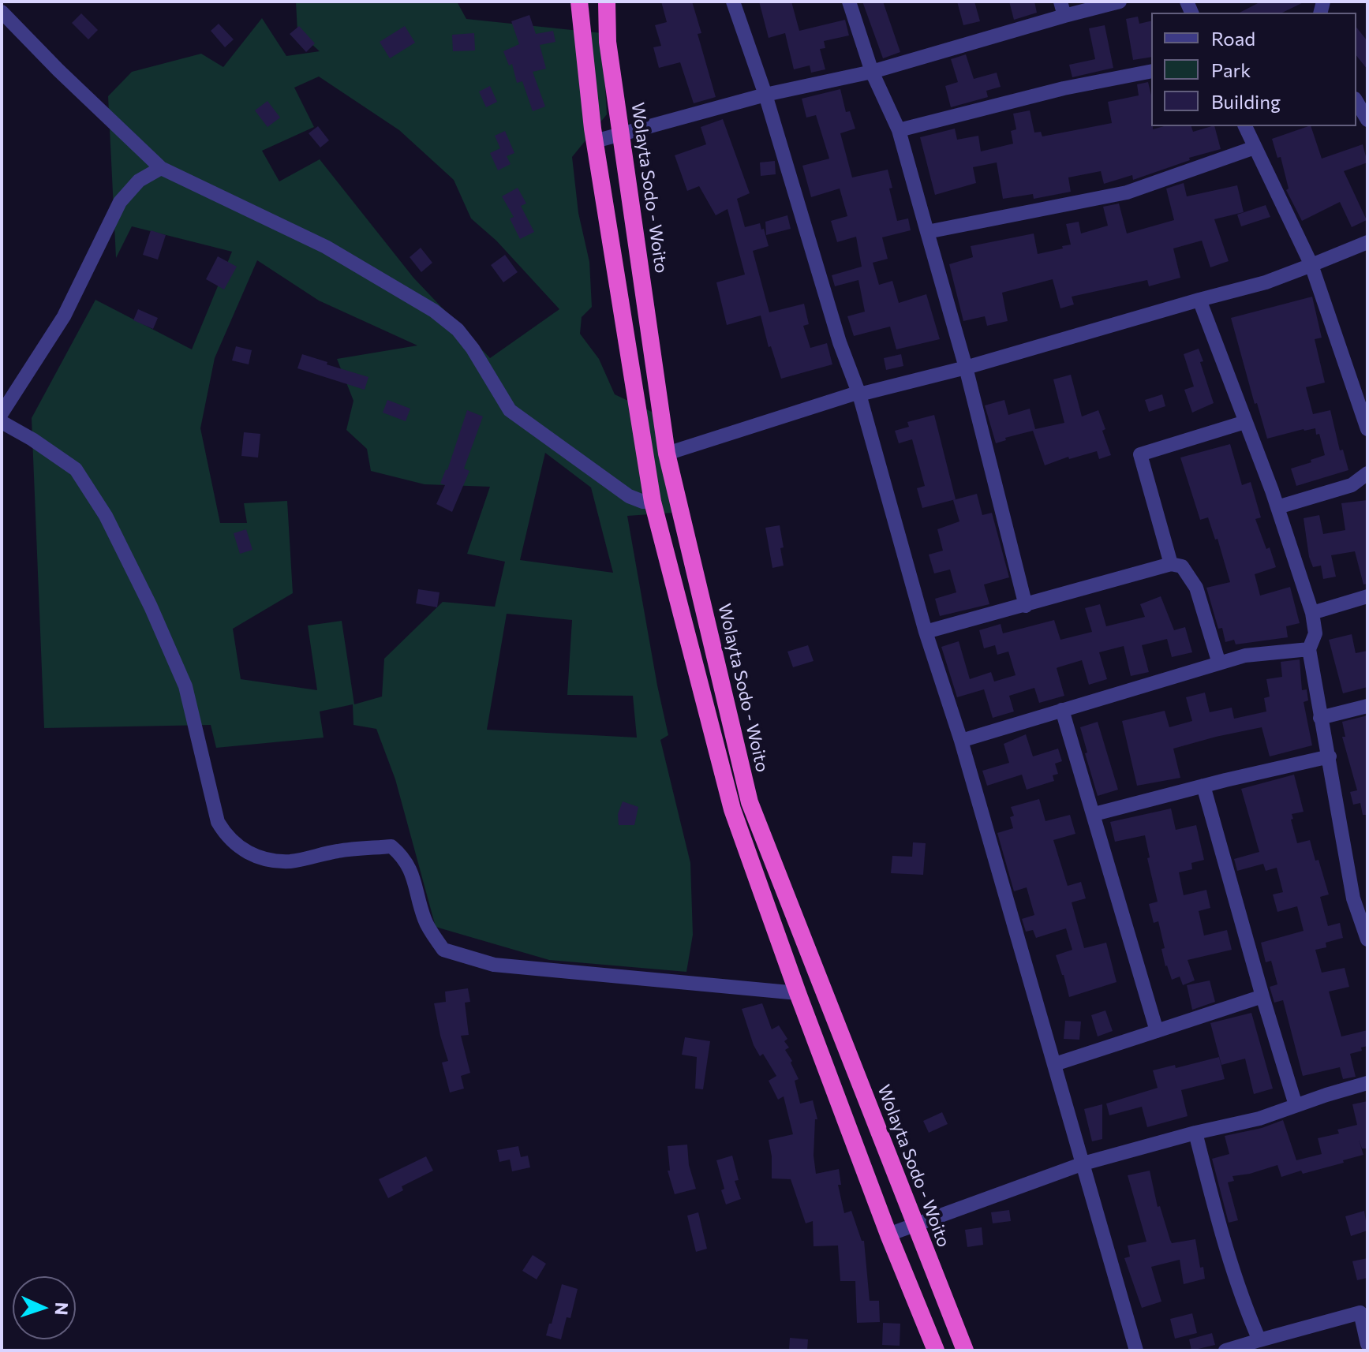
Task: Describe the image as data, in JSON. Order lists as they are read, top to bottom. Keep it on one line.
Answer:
{"streets":{"highway":["Wolayta Sodo - Woito"]},"legend":["Road","Park","Building"],"north":"right"}
